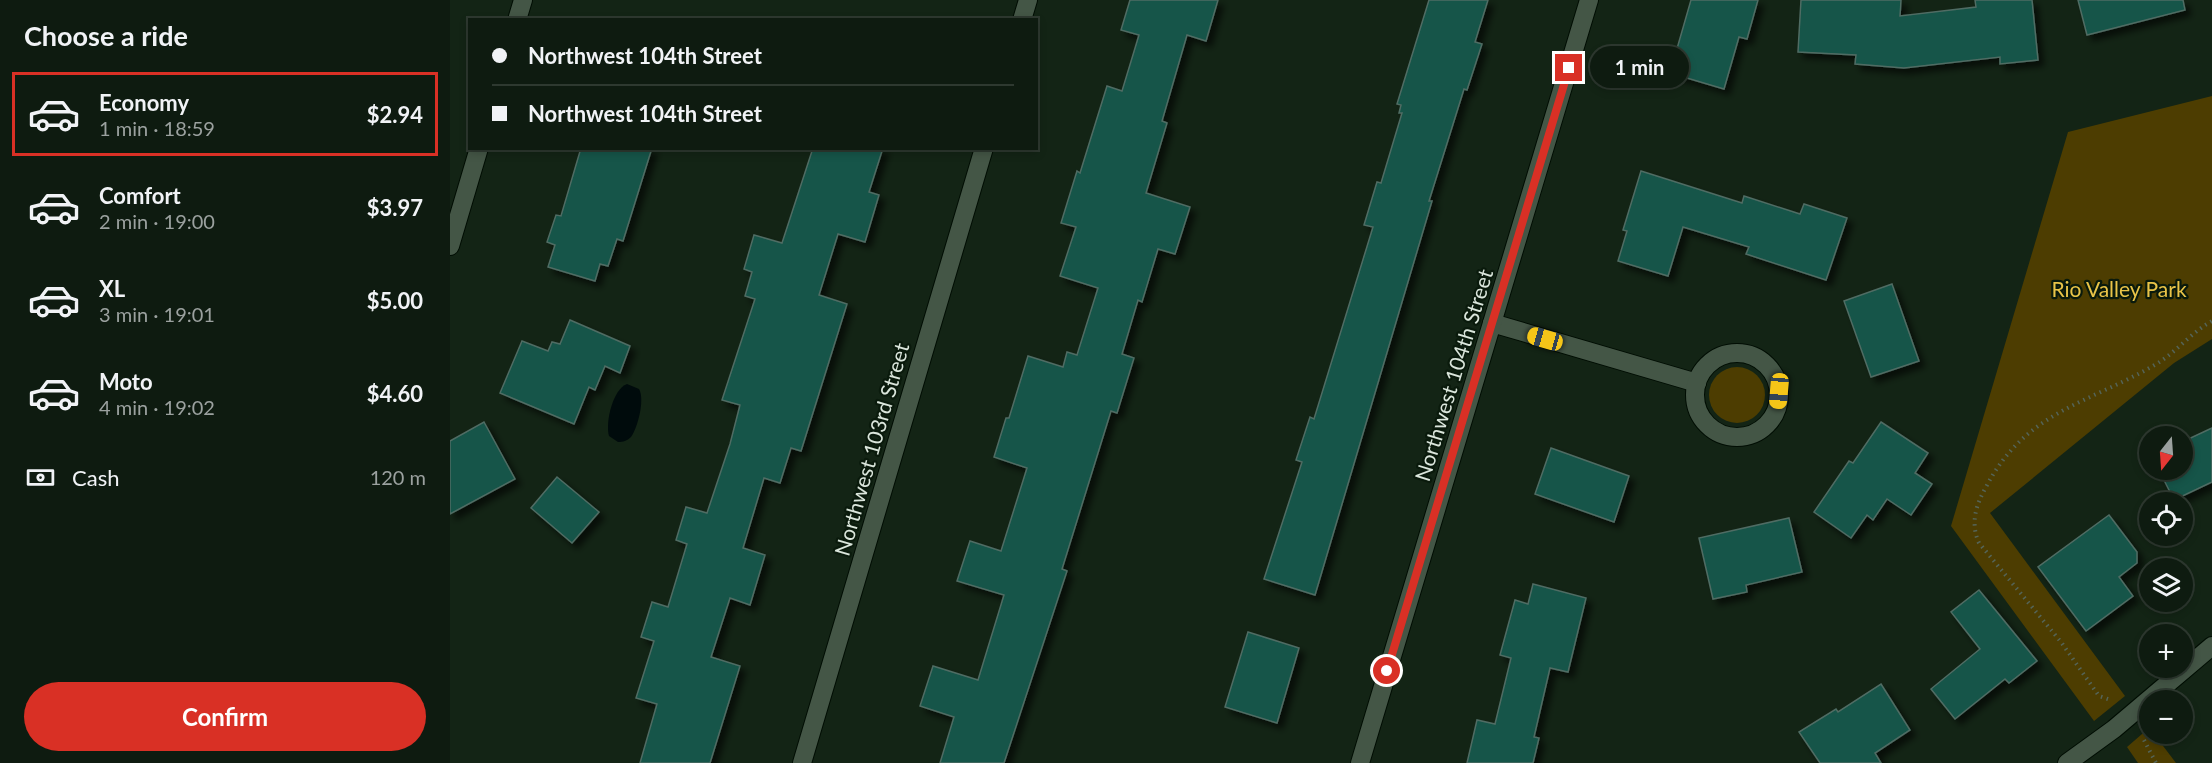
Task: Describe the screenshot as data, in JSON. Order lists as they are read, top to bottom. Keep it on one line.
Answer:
{"streets":{"street":["Northwest 104th Street","Northwest 103rd Street"]},"parks":["Rio Valley Park"],"north":"bottom","page":{"heading":"Choose a ride","banner":["Northwest 104th Street","Northwest 104th Street"],"bubble":"1 min","list":[{"name":"Economy","note":"1 min · 18:59","value":"$2.94"},{"name":"Comfort","note":"2 min · 19:00","value":"$3.97"},{"name":"XL","note":"3 min · 19:01","value":"$5.00"},{"name":"Moto","note":"4 min · 19:02","value":"$4.60"}],"map_buttons":["+","−"],"pay":["Cash","120 m"],"buttons":"Confirm"}}
